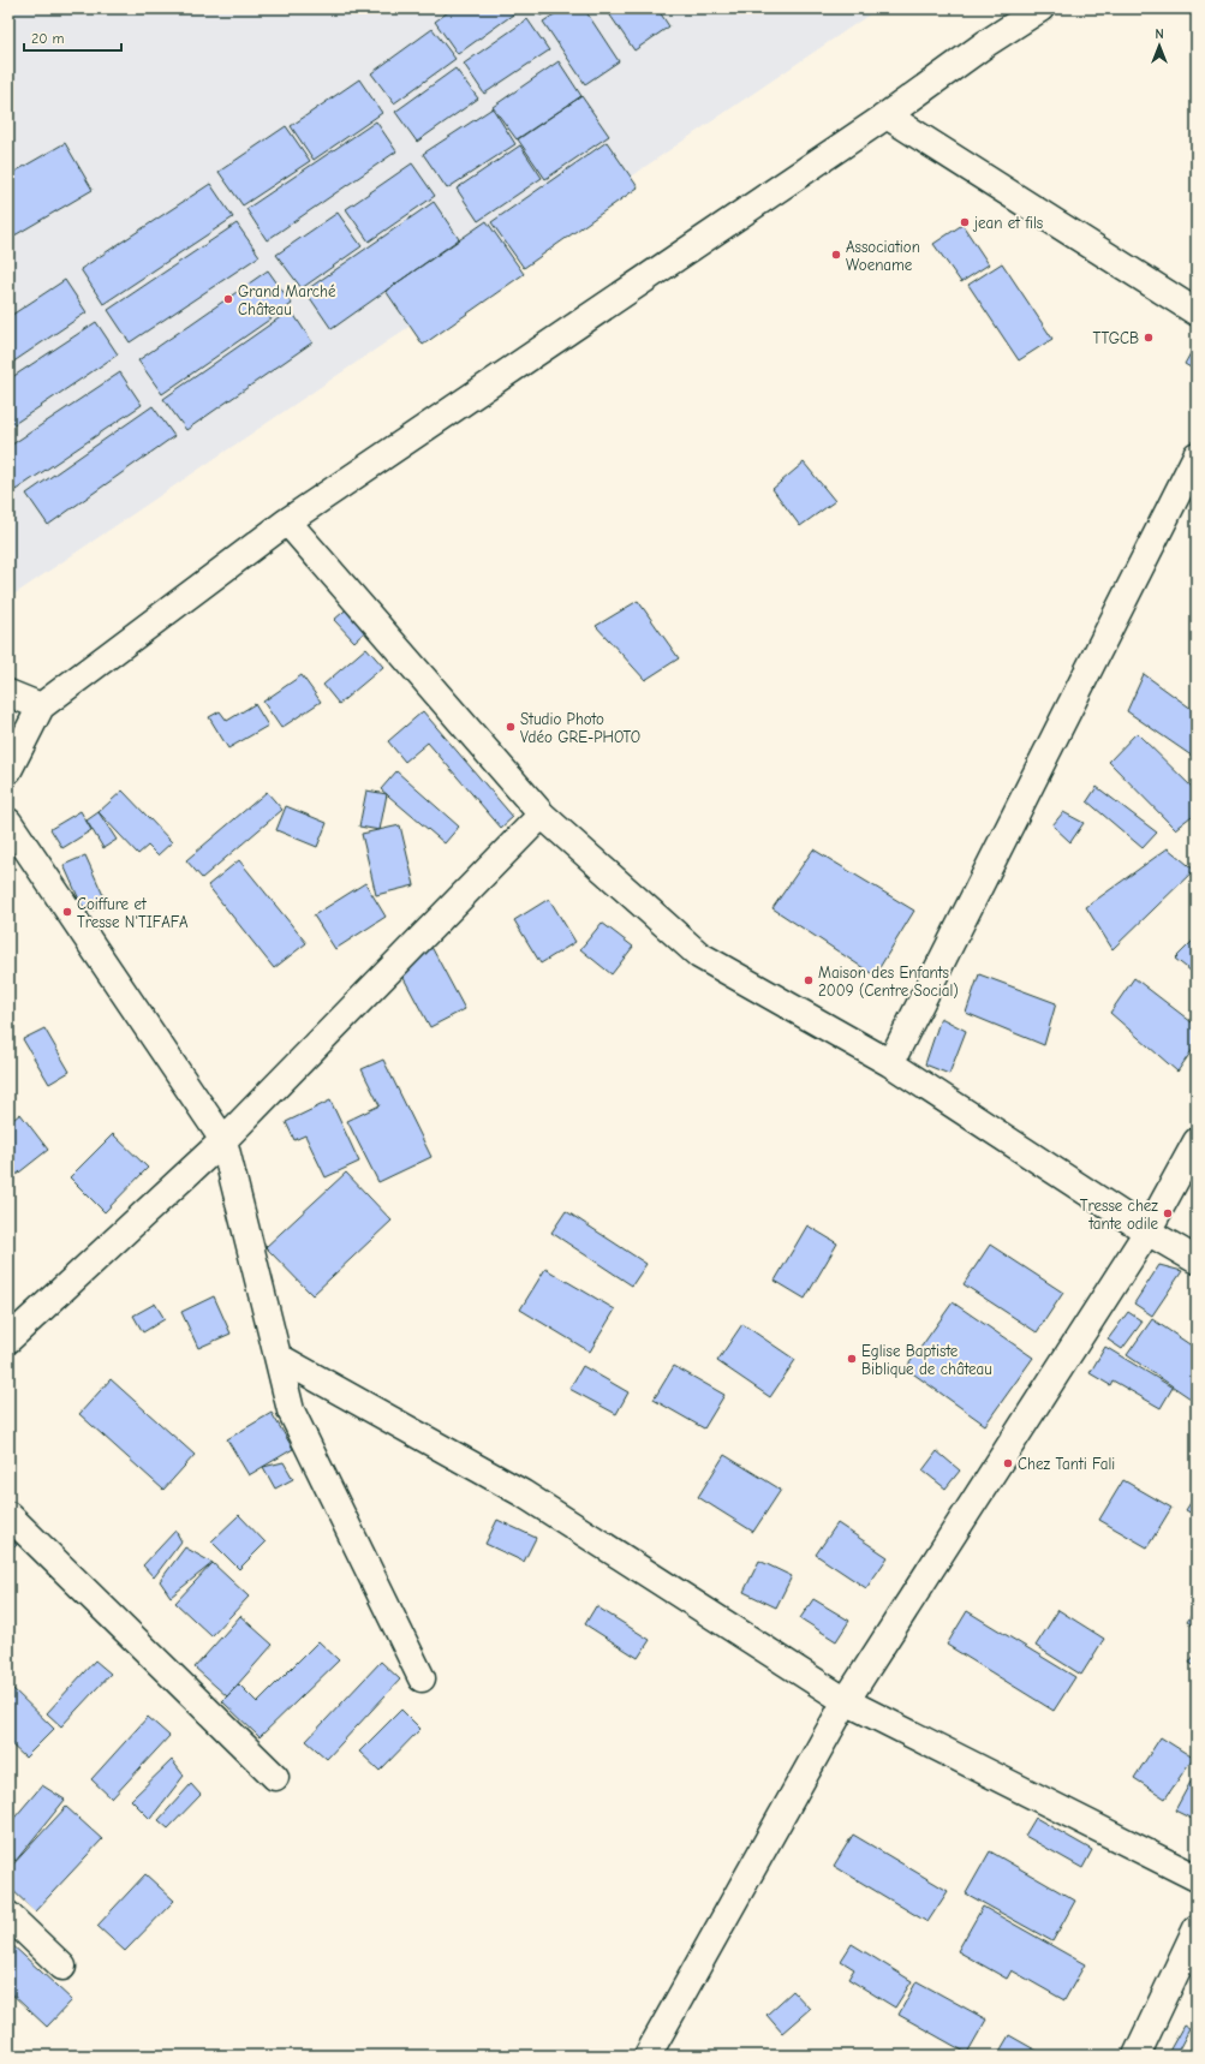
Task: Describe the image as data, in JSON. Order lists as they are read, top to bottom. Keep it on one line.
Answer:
{"places":["jean et fils","Association Woename","Grand Marché Château","TTGCB","Studio Photo Vdéo GRE-PHOTO","Coiffure et Tresse N'TIFAFA","Maison des Enfants 2009 (Centre Social)","Tresse chez tante odile","Eglise Baptiste Biblique de château","Chez Tanti Fali"],"scale_bar":"20 m","north":"top"}
